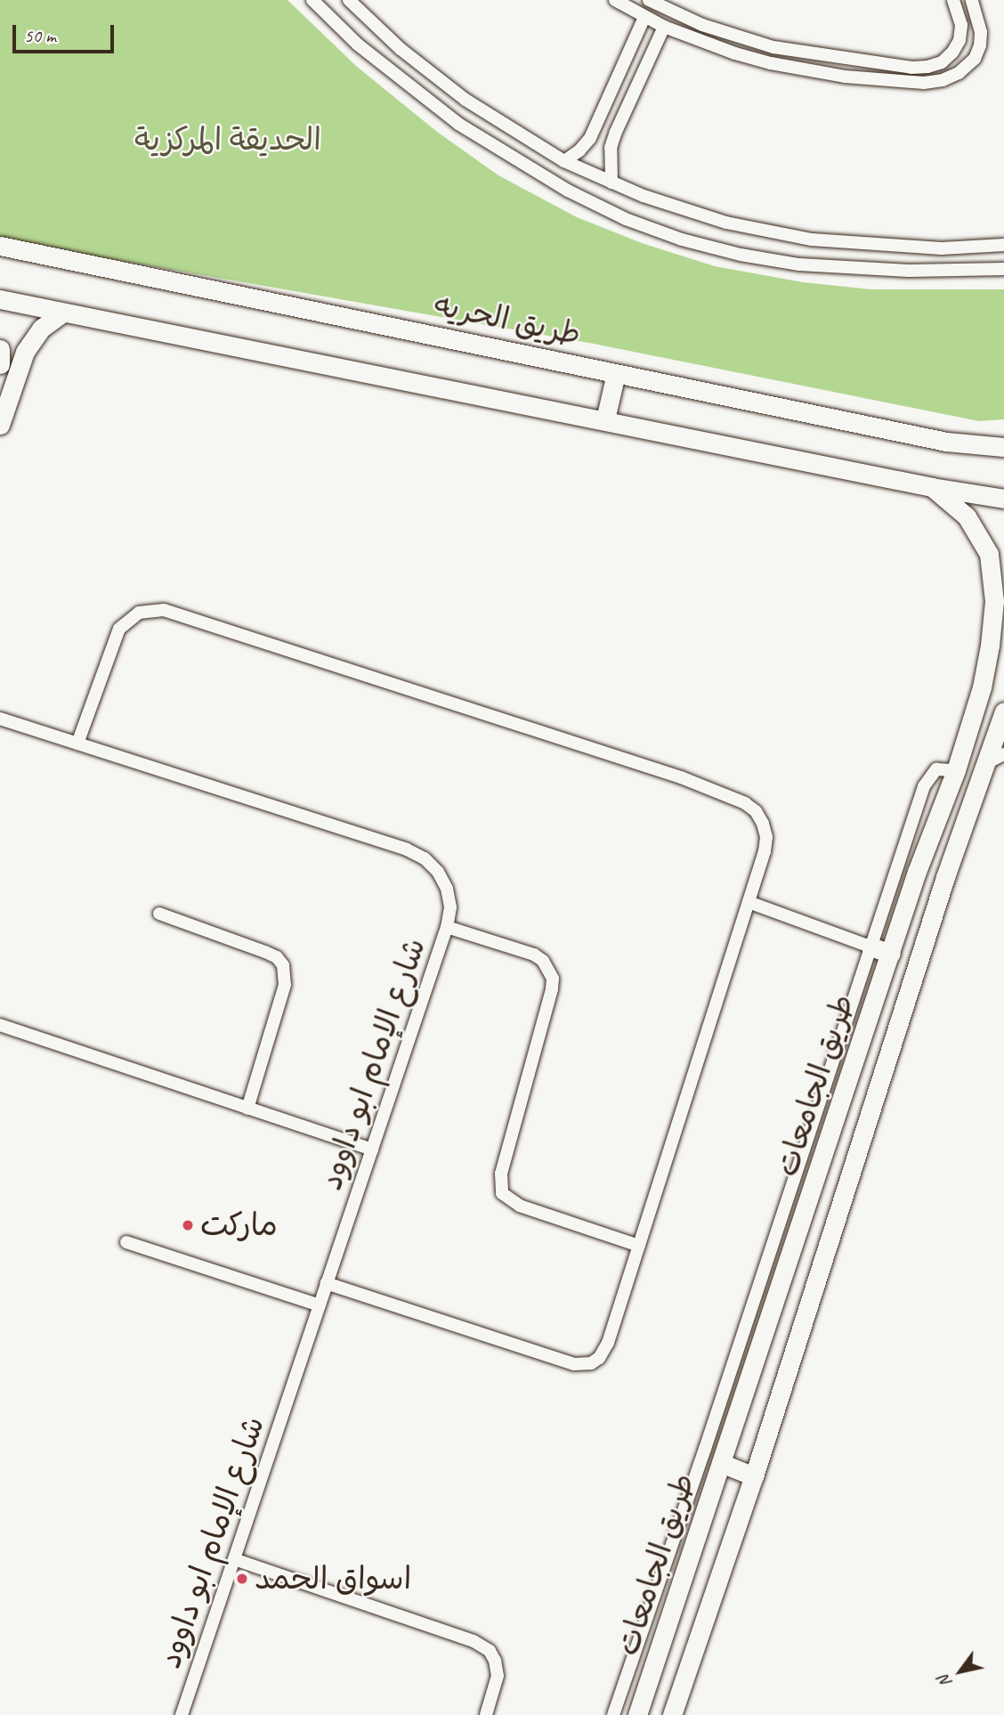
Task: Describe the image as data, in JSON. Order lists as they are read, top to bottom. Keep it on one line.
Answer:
{"streets":{"main road":["طريق الحريه","طريق الجامعات"],"street":["شارع الإمام ابو داوود"]},"parks":["الحديقة المركزية"],"places":["ماركت","اسواق الحمد"],"scale_bar":"50 m","north":"bottom left"}
